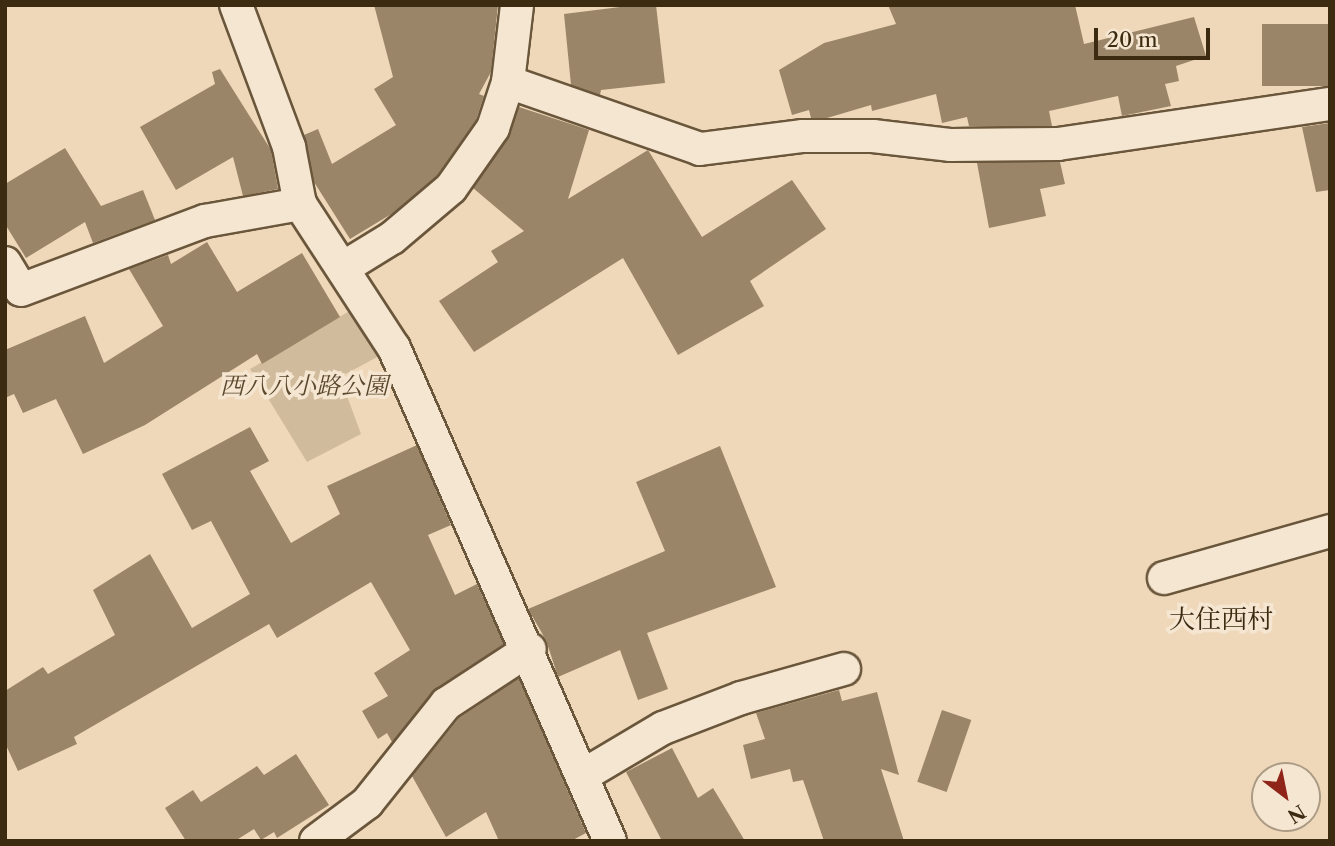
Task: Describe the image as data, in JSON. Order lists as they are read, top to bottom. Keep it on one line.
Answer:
{"districts":["大住西村"],"parks":["西八八小路公園"],"scale_bar":"20 m","north":"bottom right"}
